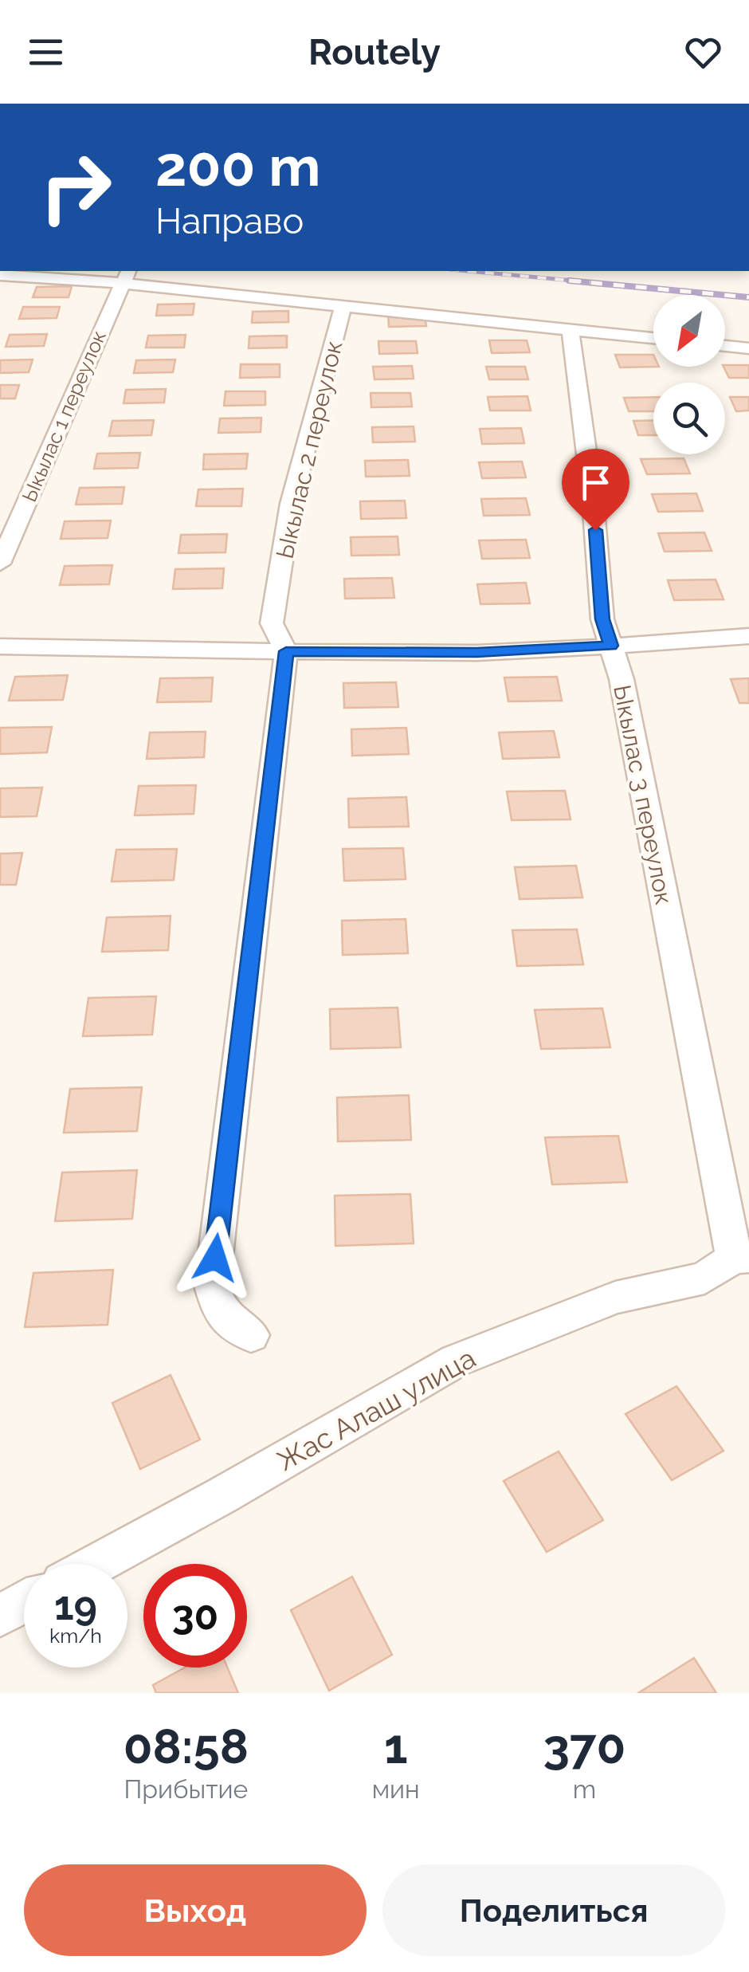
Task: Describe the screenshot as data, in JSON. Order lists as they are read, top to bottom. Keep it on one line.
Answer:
{"streets":{"street":["Ыкылас 1 переулок","Ыкылас 2 переулок","Ыкылас 3 переулок","Жас Алаш улица"]},"crossings":[["Ыкылас 3 переулок","Жас Алаш улица"]],"north":"bottom left","page":{"header":"Routely","turn":["200 m","Направо"],"speed":"19 km/h","limit":"30","eta":["08:58","Прибытие","1","мин","370","m"],"buttons":["Выход","Поделиться"]}}
